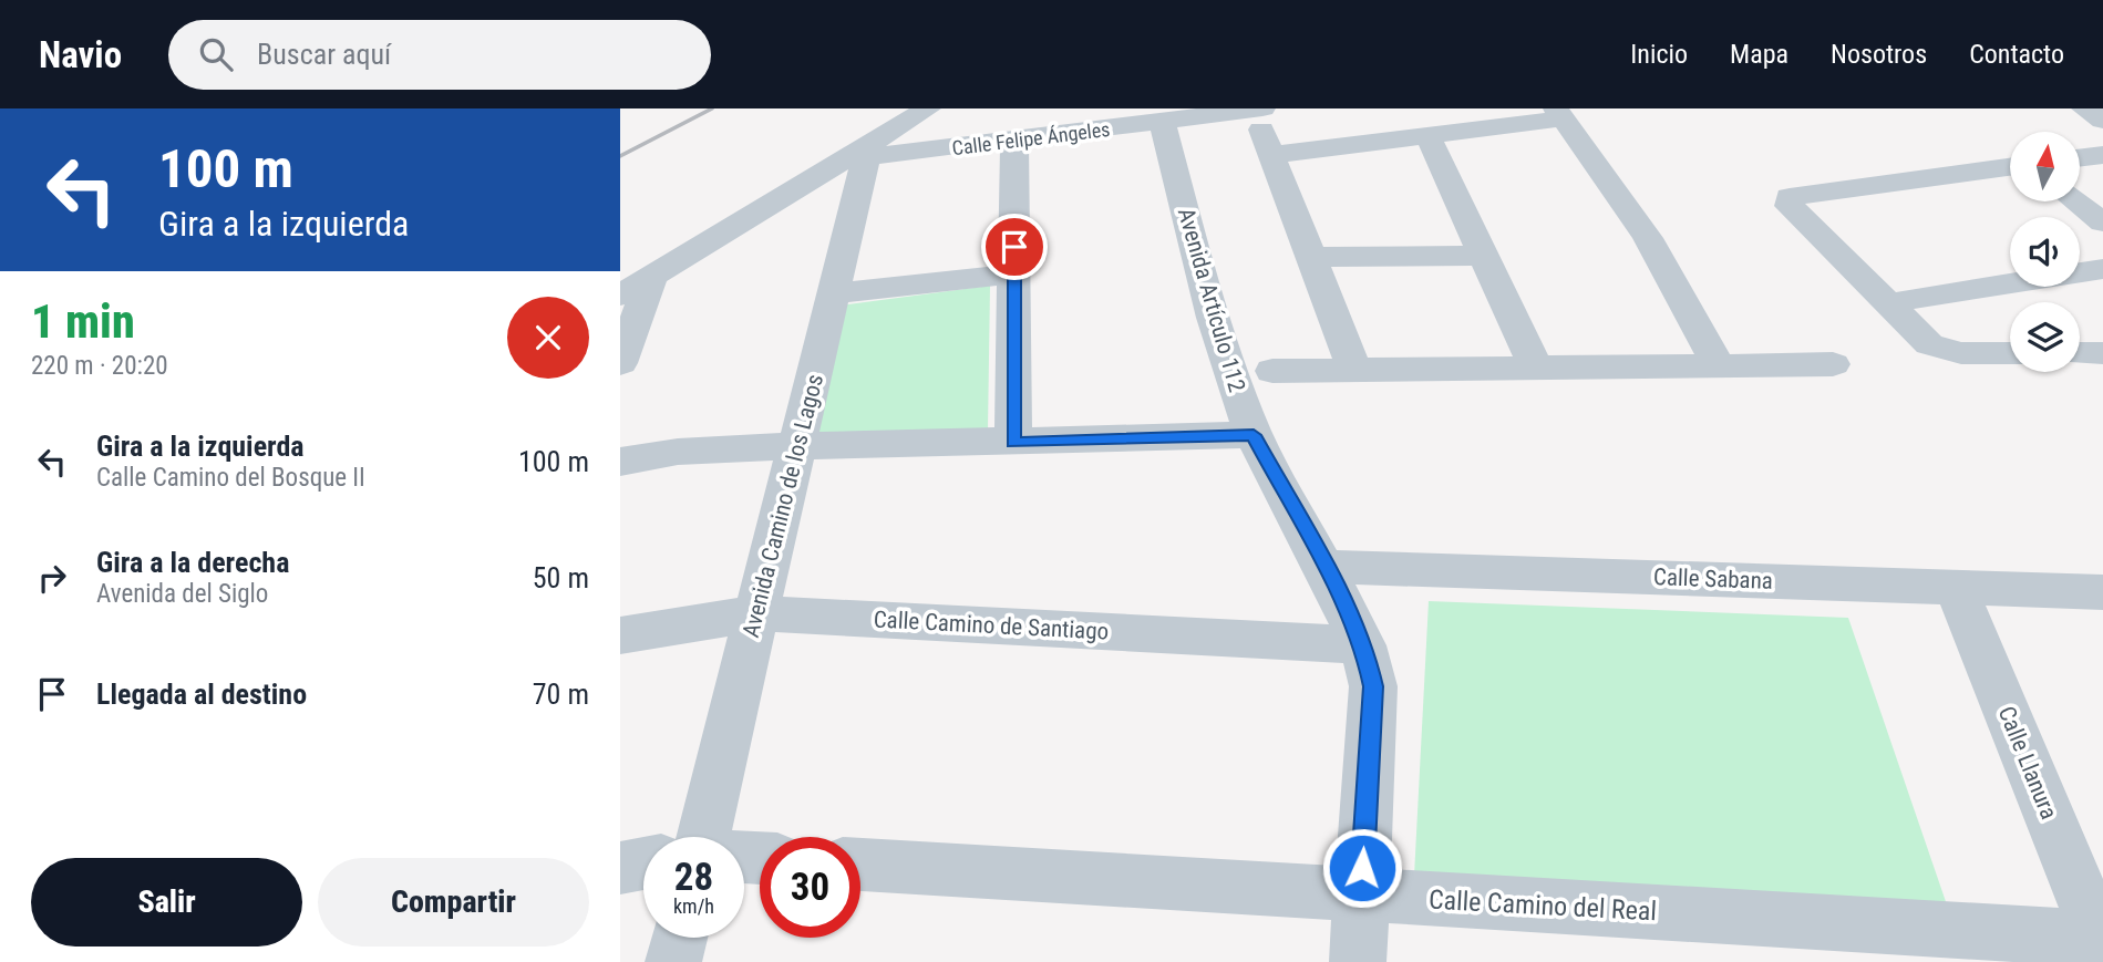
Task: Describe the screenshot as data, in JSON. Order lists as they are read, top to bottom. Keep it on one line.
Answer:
{"streets":{"street":["Calle Felipe Ángeles","Avenida Artículo 112","Avenida Camino de los Lagos","Calle Sabana","Calle Camino de Santiago","Calle Llanura","Calle Camino del Real"]},"crossings":[["Calle Felipe Ángeles","Avenida Artículo 112"],["Calle Felipe Ángeles","Avenida Camino de los Lagos"],["Avenida Artículo 112","Calle Sabana"],["Avenida Artículo 112","Calle Camino de Santiago"],["Avenida Artículo 112","Calle Camino del Real"],["Avenida Camino de los Lagos","Calle Camino de Santiago"],["Calle Sabana","Calle Llanura"],["Calle Llanura","Calle Camino del Real"]],"north":"top","page":{"header":"Navio","search":"Buscar aquí","nav":["Inicio","Mapa","Nosotros","Contacto"],"turn":["100 m","Gira a la izquierda"],"heading":["1 min","220 m · 20:20"],"list":[{"name":"Gira a la izquierda","note":"Calle Camino del Bosque II","value":"100 m"},{"name":"Gira a la derecha","note":"Avenida del Siglo","value":"50 m"},{"name":"Llegada al destino","value":"70 m"}],"speed":"28 km/h","limit":"30","buttons":["Salir","Compartir"]}}
